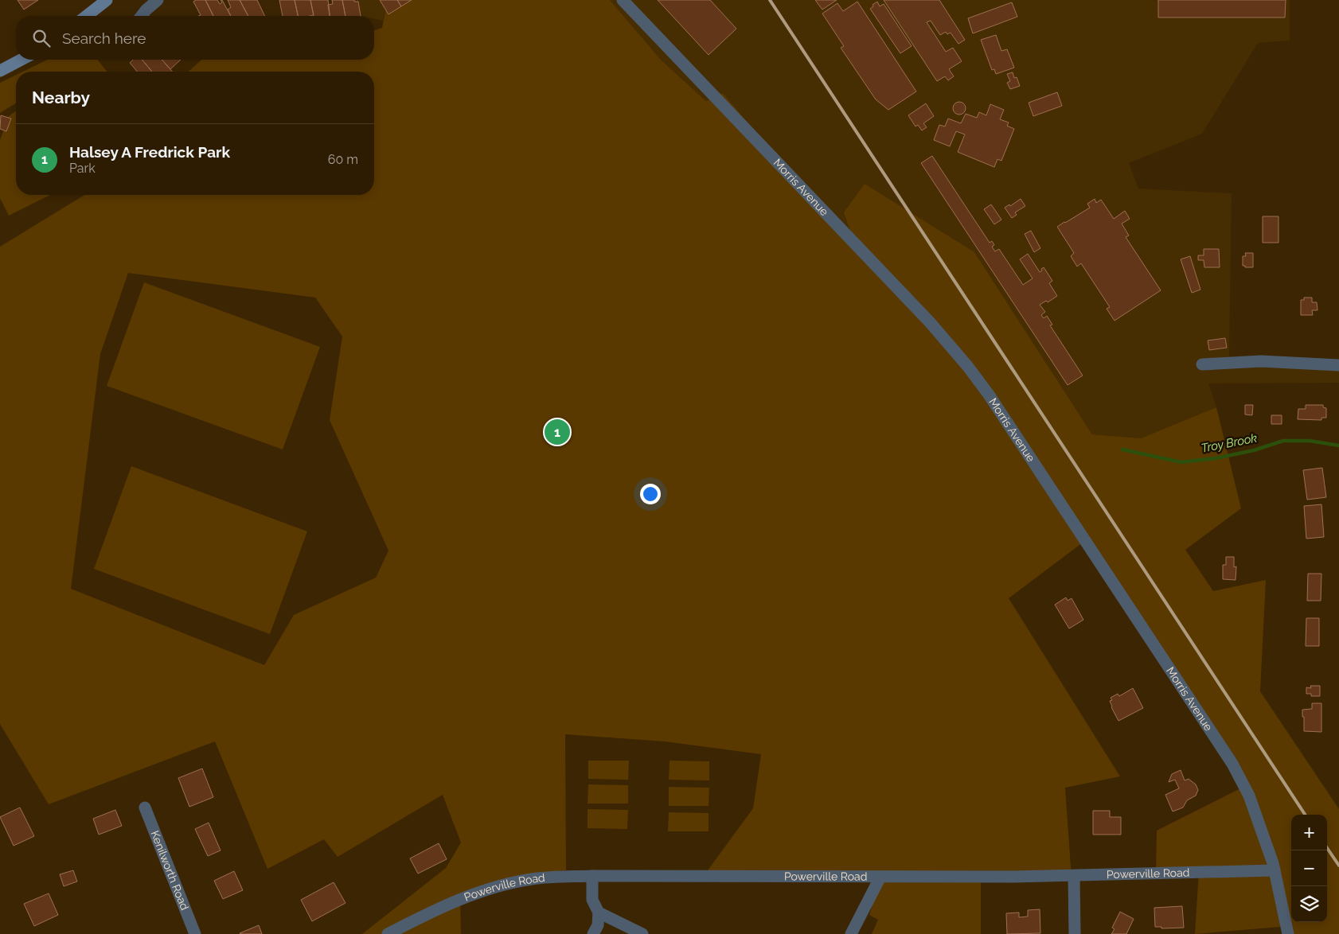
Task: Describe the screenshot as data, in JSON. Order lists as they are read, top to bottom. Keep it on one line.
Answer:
{"streets":{"street":["Morris Avenue","Kenilworth Road","Powerville Road"]},"crossings":[["Morris Avenue","Powerville Road"]],"water":["Troy Brook"],"page":{"search":"Search here","heading":"Nearby","list":[{"mark":"1","name":"Halsey A Fredrick Park","note":"Park","value":"60 m"}],"pins":"1","map_buttons":["+","−"]}}
